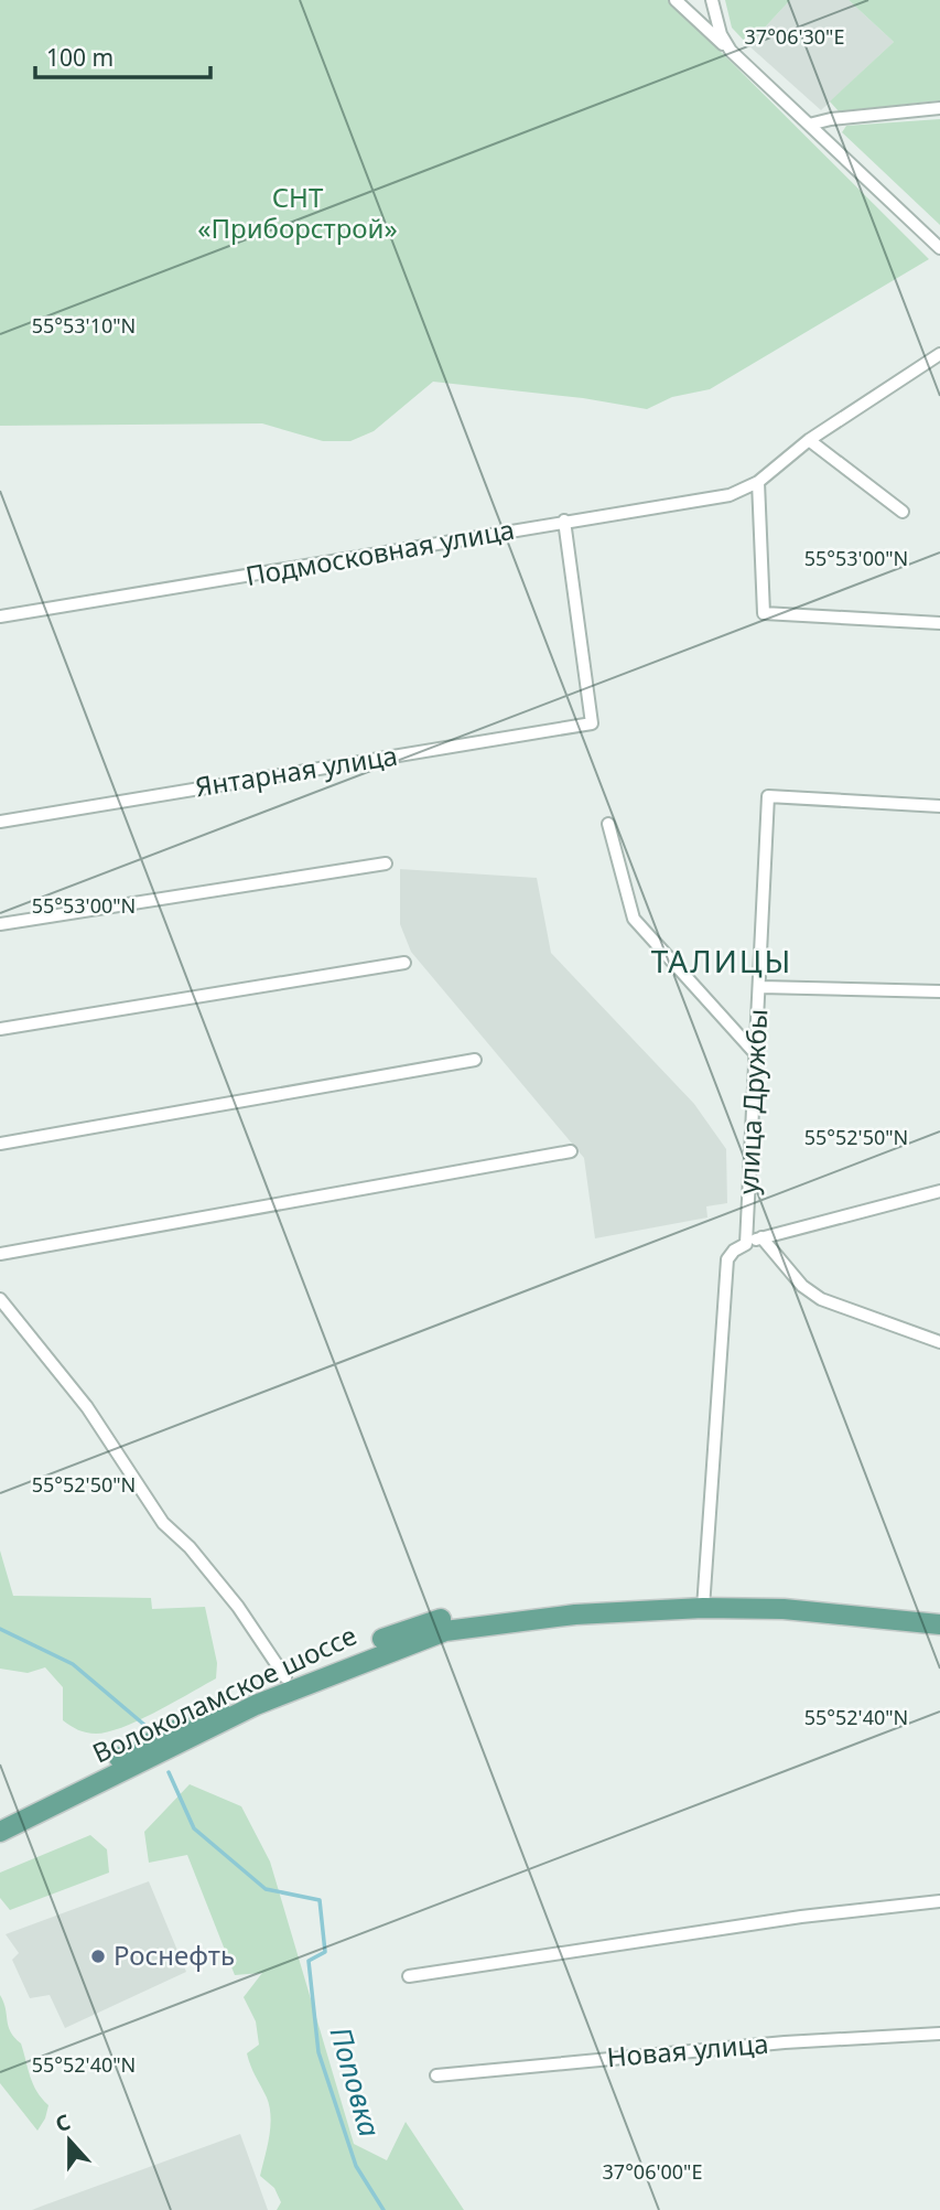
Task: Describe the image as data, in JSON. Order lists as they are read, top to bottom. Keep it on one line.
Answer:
{"streets":{"main road":["Волоколамское шоссе"],"street":["Подмосковная улица","Янтарная улица","улица Дружбы","Новая улица"]},"crossings":[["Подмосковная улица","Янтарная улица"]],"districts":["ТАЛИЦЫ"],"water":["Поповка"],"parks":["СНТ «Приборстрой»"],"places":["Роснефть"],"scale_bar":"100 m","north":"top","coordinates":["37°06'30\"E","55°53'10\"N","55°53'00\"N","55°52'50\"N","55°52'40\"N","37°06'00\"E"]}
